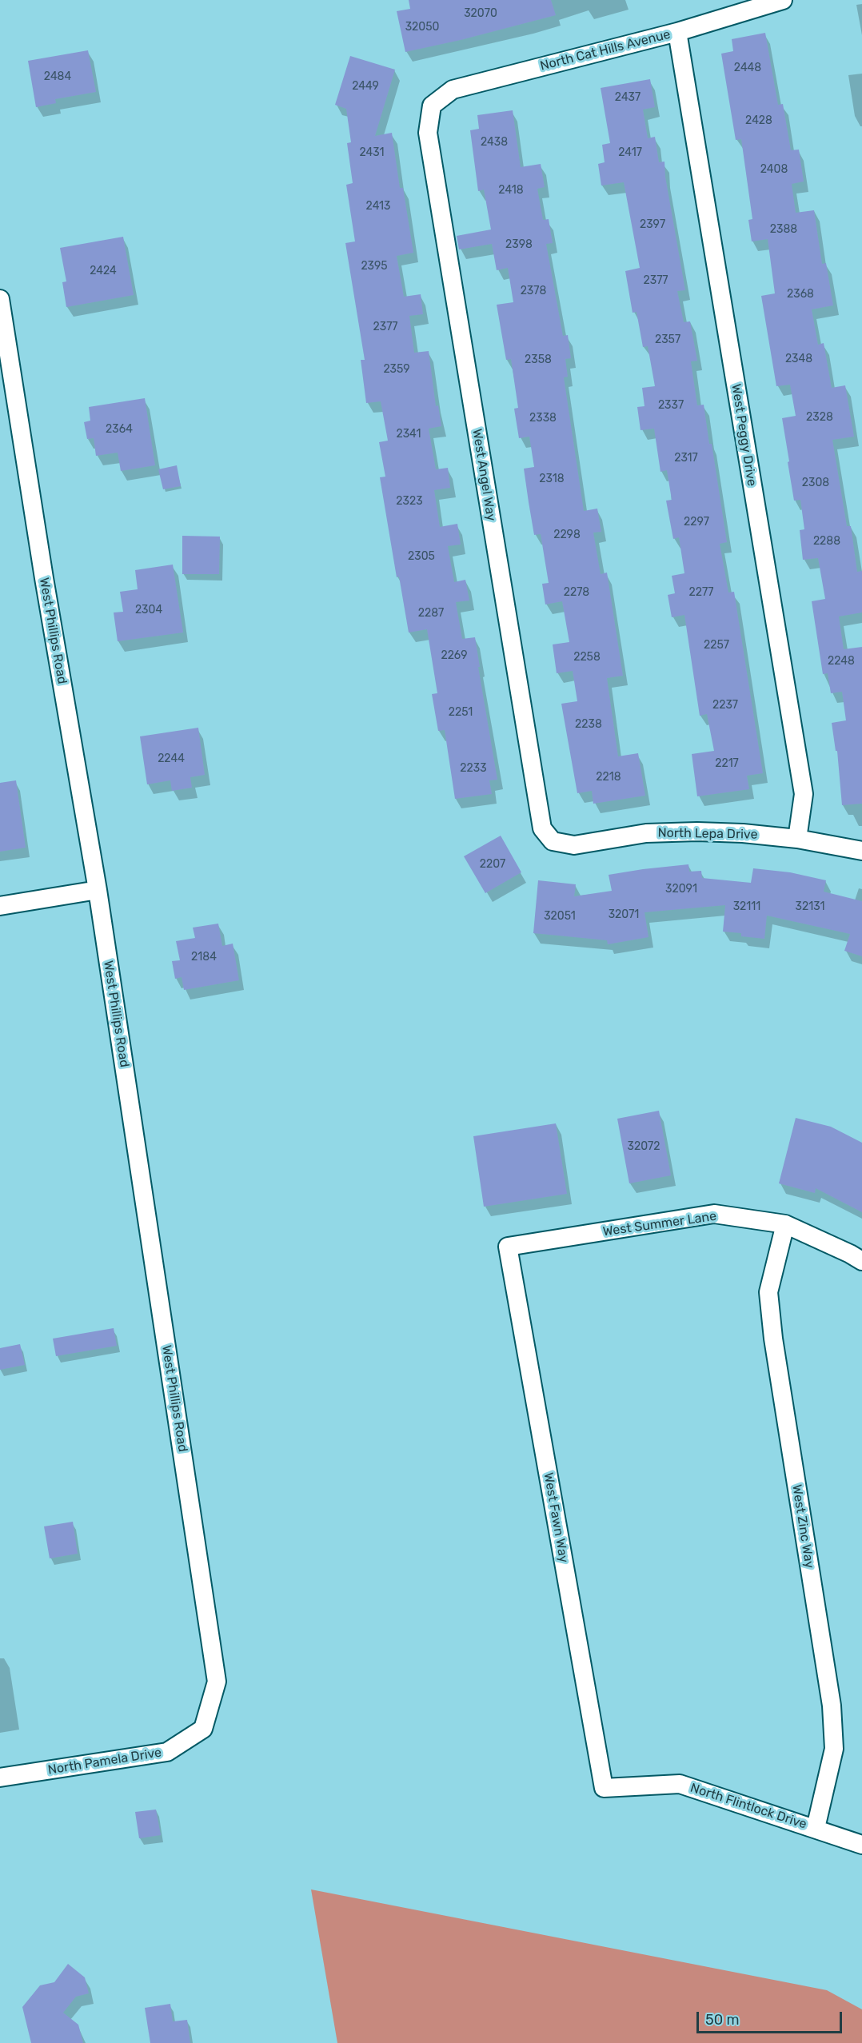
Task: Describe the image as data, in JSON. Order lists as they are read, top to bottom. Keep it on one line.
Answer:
{"streets":{"street":["North Cat Hills Avenue","West Peggy Drive","West Angel Way","West Phillips Road","North Lepa Drive","West Summer Lane","West Fawn Way","West Zinc Way","North Pamela Drive","North Flintlock Drive"]},"crossings":[["North Cat Hills Avenue","West Peggy Drive"],["North Cat Hills Avenue","West Angel Way"],["West Peggy Drive","North Lepa Drive"],["West Angel Way","North Lepa Drive"],["West Phillips Road","North Pamela Drive"],["West Summer Lane","West Fawn Way"],["West Summer Lane","West Zinc Way"],["West Fawn Way","North Flintlock Drive"],["West Zinc Way","North Flintlock Drive"]],"house_numbers":["32070","32050","2448","2484","2449","2437","2428","2438","2431","2417","2408","2418","2413","2397","2388","2398","2395","2424","2377","2378","2368","2377","2357","2348","2358","2359","2337","2328","2338","2364","2341","2317","2318","2308","2323","2297","2298","2288","2305","2278","2277","2304","2287","2257","2269","2258","2248","2237","2251","2238","2244","2217","2233","2218","2207","32091","32111","32131","32071","32051","2184","32072"],"scale_bar":"50 m"}
